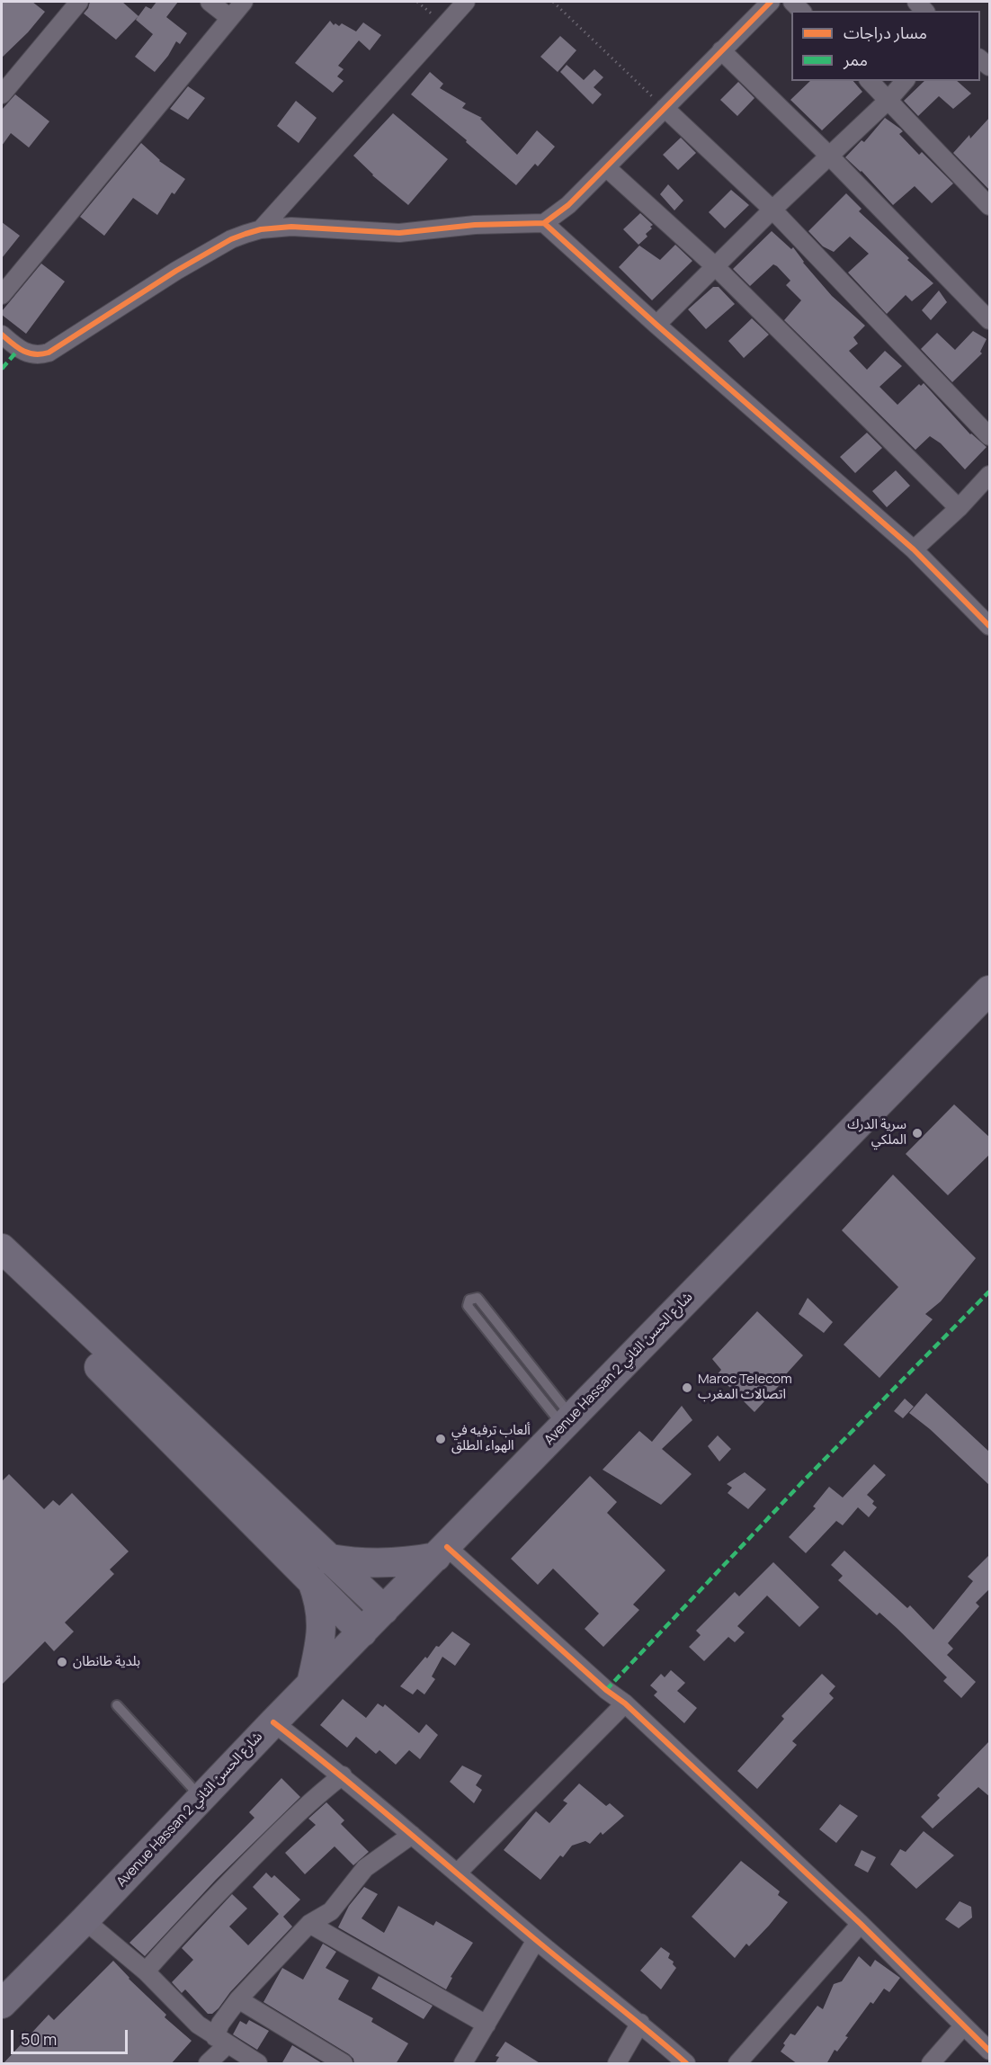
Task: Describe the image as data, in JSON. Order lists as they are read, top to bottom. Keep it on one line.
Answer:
{"streets":{"main road":["Avenue Hassan 2 شارع الحسن الثاني"]},"places":["سرية الدرك الملكي","Maroc Telecom اتصالات المغرب","ألعاب ترفيه في الهواء الطلق","بلدية طانطان"],"legend":["مسار دراجات","ممر"],"scale_bar":"50 m"}
